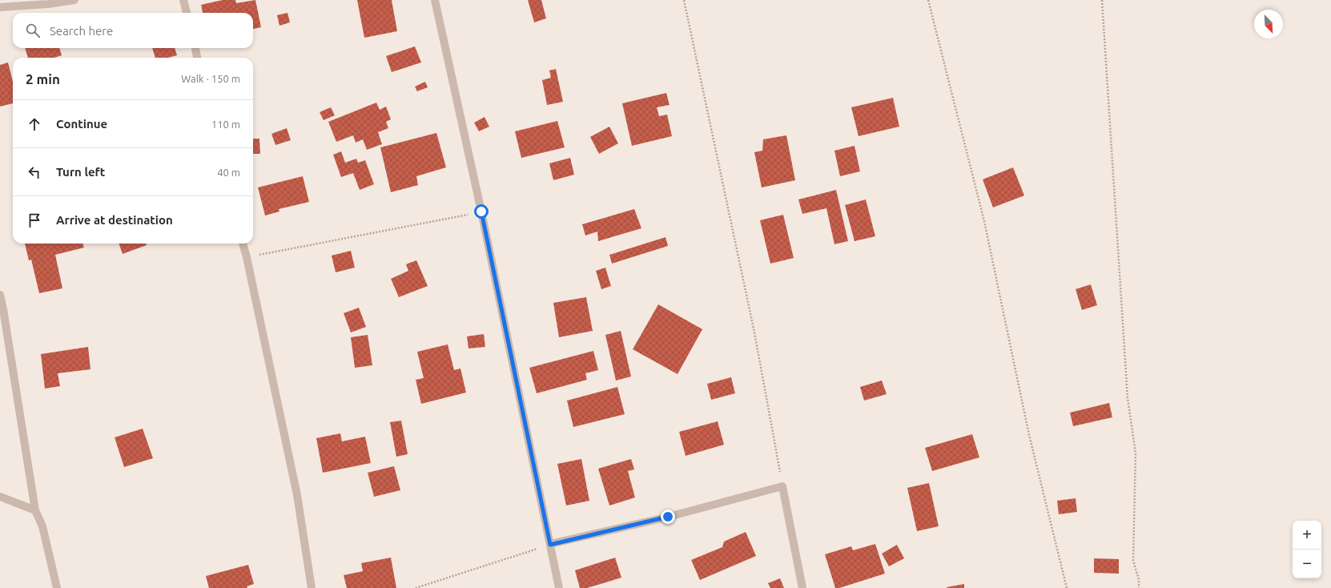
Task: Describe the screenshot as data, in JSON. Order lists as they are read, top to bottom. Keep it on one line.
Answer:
{"north":"bottom right","page":{"search":"Search here","heading":["2 min","Walk · 150 m"],"list":[["Continue","110 m"],["Turn left","40 m"],"Arrive at destination"],"map_buttons":["+","−"]}}
